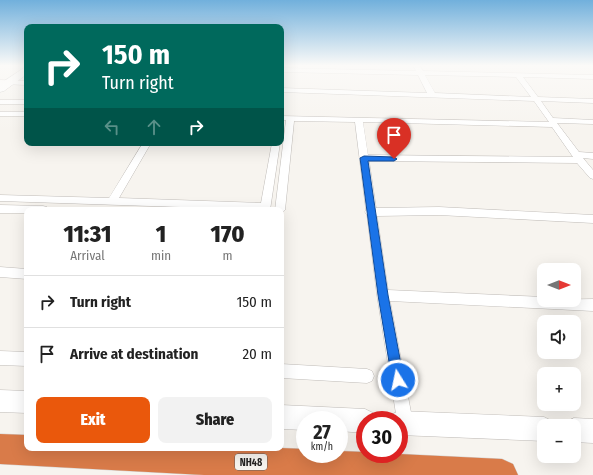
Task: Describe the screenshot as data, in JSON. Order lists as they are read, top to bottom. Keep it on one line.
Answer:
{"streets":{"highway":["NH48"]},"north":"right","page":{"turn":["150 m","Turn right"],"eta":["11:31","Arrival","1","min","170","m"],"map_buttons":["+","−"],"list":[{"name":"Turn right","value":"150 m"},{"name":"Arrive at destination","value":"20 m"}],"buttons":["Exit","Share"],"speed":"27 km/h","limit":"30"}}
